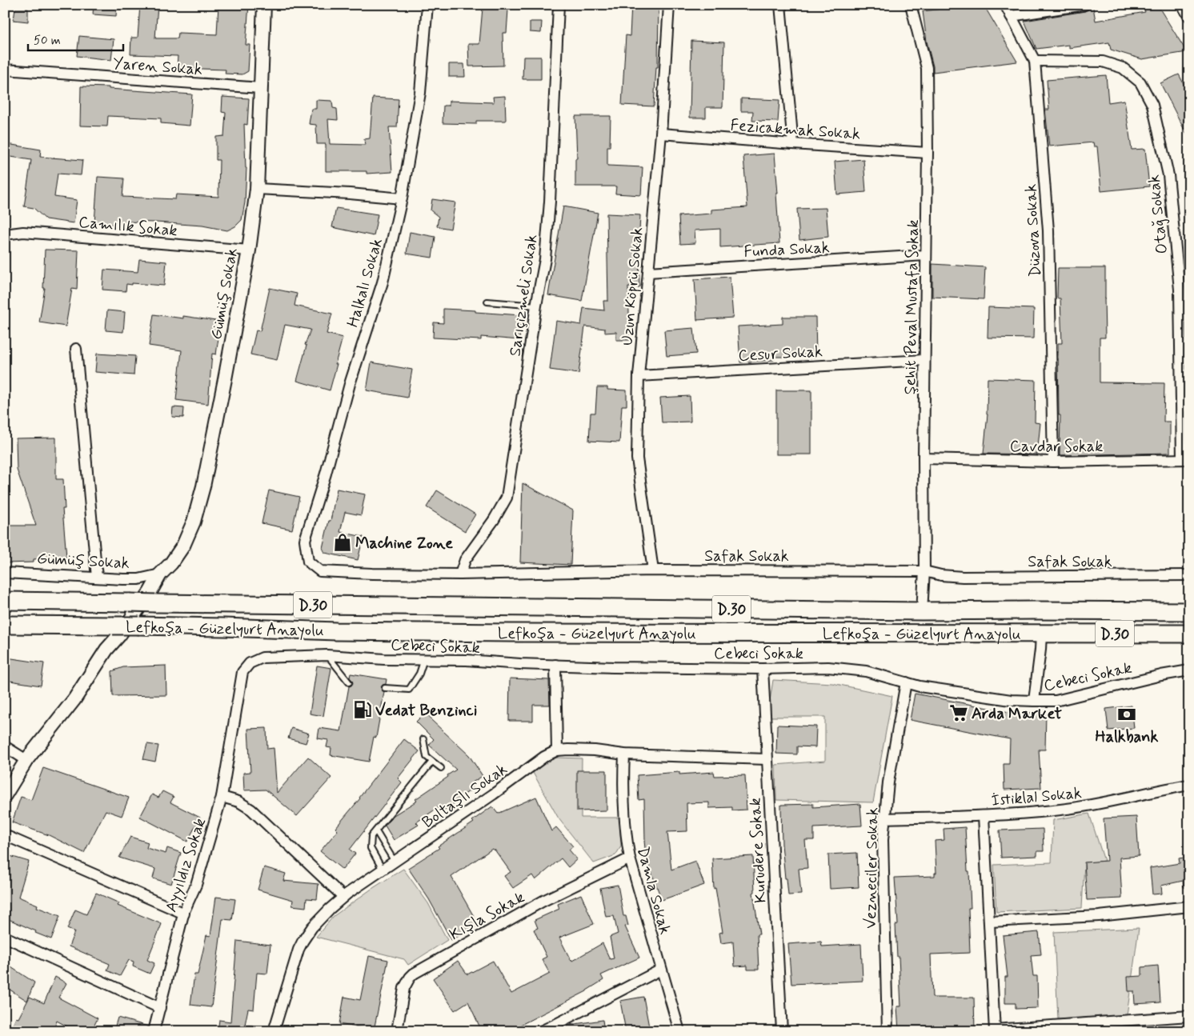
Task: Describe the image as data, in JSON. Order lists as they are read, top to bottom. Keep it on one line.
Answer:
{"streets":{"highway":["D.30","Lefkoşa - Güzelyurt Anayolu"],"street":["Yaren Sokak","Fezicakmak Sokak","Otağ Sokak","Camılık Sokak","Düzova Sokak","Funda Sokak","Halkalı Sokak","Uzun Köprü Sokak","Gümüş Sokak","Sarıçizmeli Sokak","Şehit Peval Mustafa Sokak","Cesur Sokak","Cavdar Sokak","Safak Sokak","Cebeci Sokak","Boltaşlı Sokak","İstiklal Sokak","Kurudere Sokak","Ayyıldız Sokak","Vezneciler Sokak","Damla Sokak","Kışla Sokak"]},"crossings":[["Yaren Sokak","Gümüş Sokak"],["Fezicakmak Sokak","Uzun Köprü Sokak"],["Fezicakmak Sokak","Şehit Peval Mustafa Sokak"],["Otağ Sokak","Düzova Sokak"],["Otağ Sokak","Cavdar Sokak"],["Camılık Sokak","Gümüş Sokak"],["Düzova Sokak","Cavdar Sokak"],["Funda Sokak","Uzun Köprü Sokak"],["Funda Sokak","Şehit Peval Mustafa Sokak"],["Halkalı Sokak","Safak Sokak"],["Uzun Köprü Sokak","Cesur Sokak"],["Uzun Köprü Sokak","Safak Sokak"],["Gümüş Sokak","Lefkoşa - Güzelyurt Anayolu"],["Sarıçizmeli Sokak","Safak Sokak"],["Şehit Peval Mustafa Sokak","Cesur Sokak"],["Şehit Peval Mustafa Sokak","Cavdar Sokak"],["Şehit Peval Mustafa Sokak","Safak Sokak"],["Şehit Peval Mustafa Sokak","Lefkoşa - Güzelyurt Anayolu"],["Cebeci Sokak","Kurudere Sokak"],["Cebeci Sokak","Ayyıldız Sokak"],["Cebeci Sokak","Vezneciler Sokak"],["Boltaşlı Sokak","Kurudere Sokak"],["Boltaşlı Sokak","Damla Sokak"],["İstiklal Sokak","Vezneciler Sokak"],["Damla Sokak","Kışla Sokak"]],"places":{"shop":["Machine Zone"],"fuel station":["Vedat Benzinci"],"supermarket":["Arda Market"],"bank":["Halkbank"]},"scale_bar":"50 m"}
